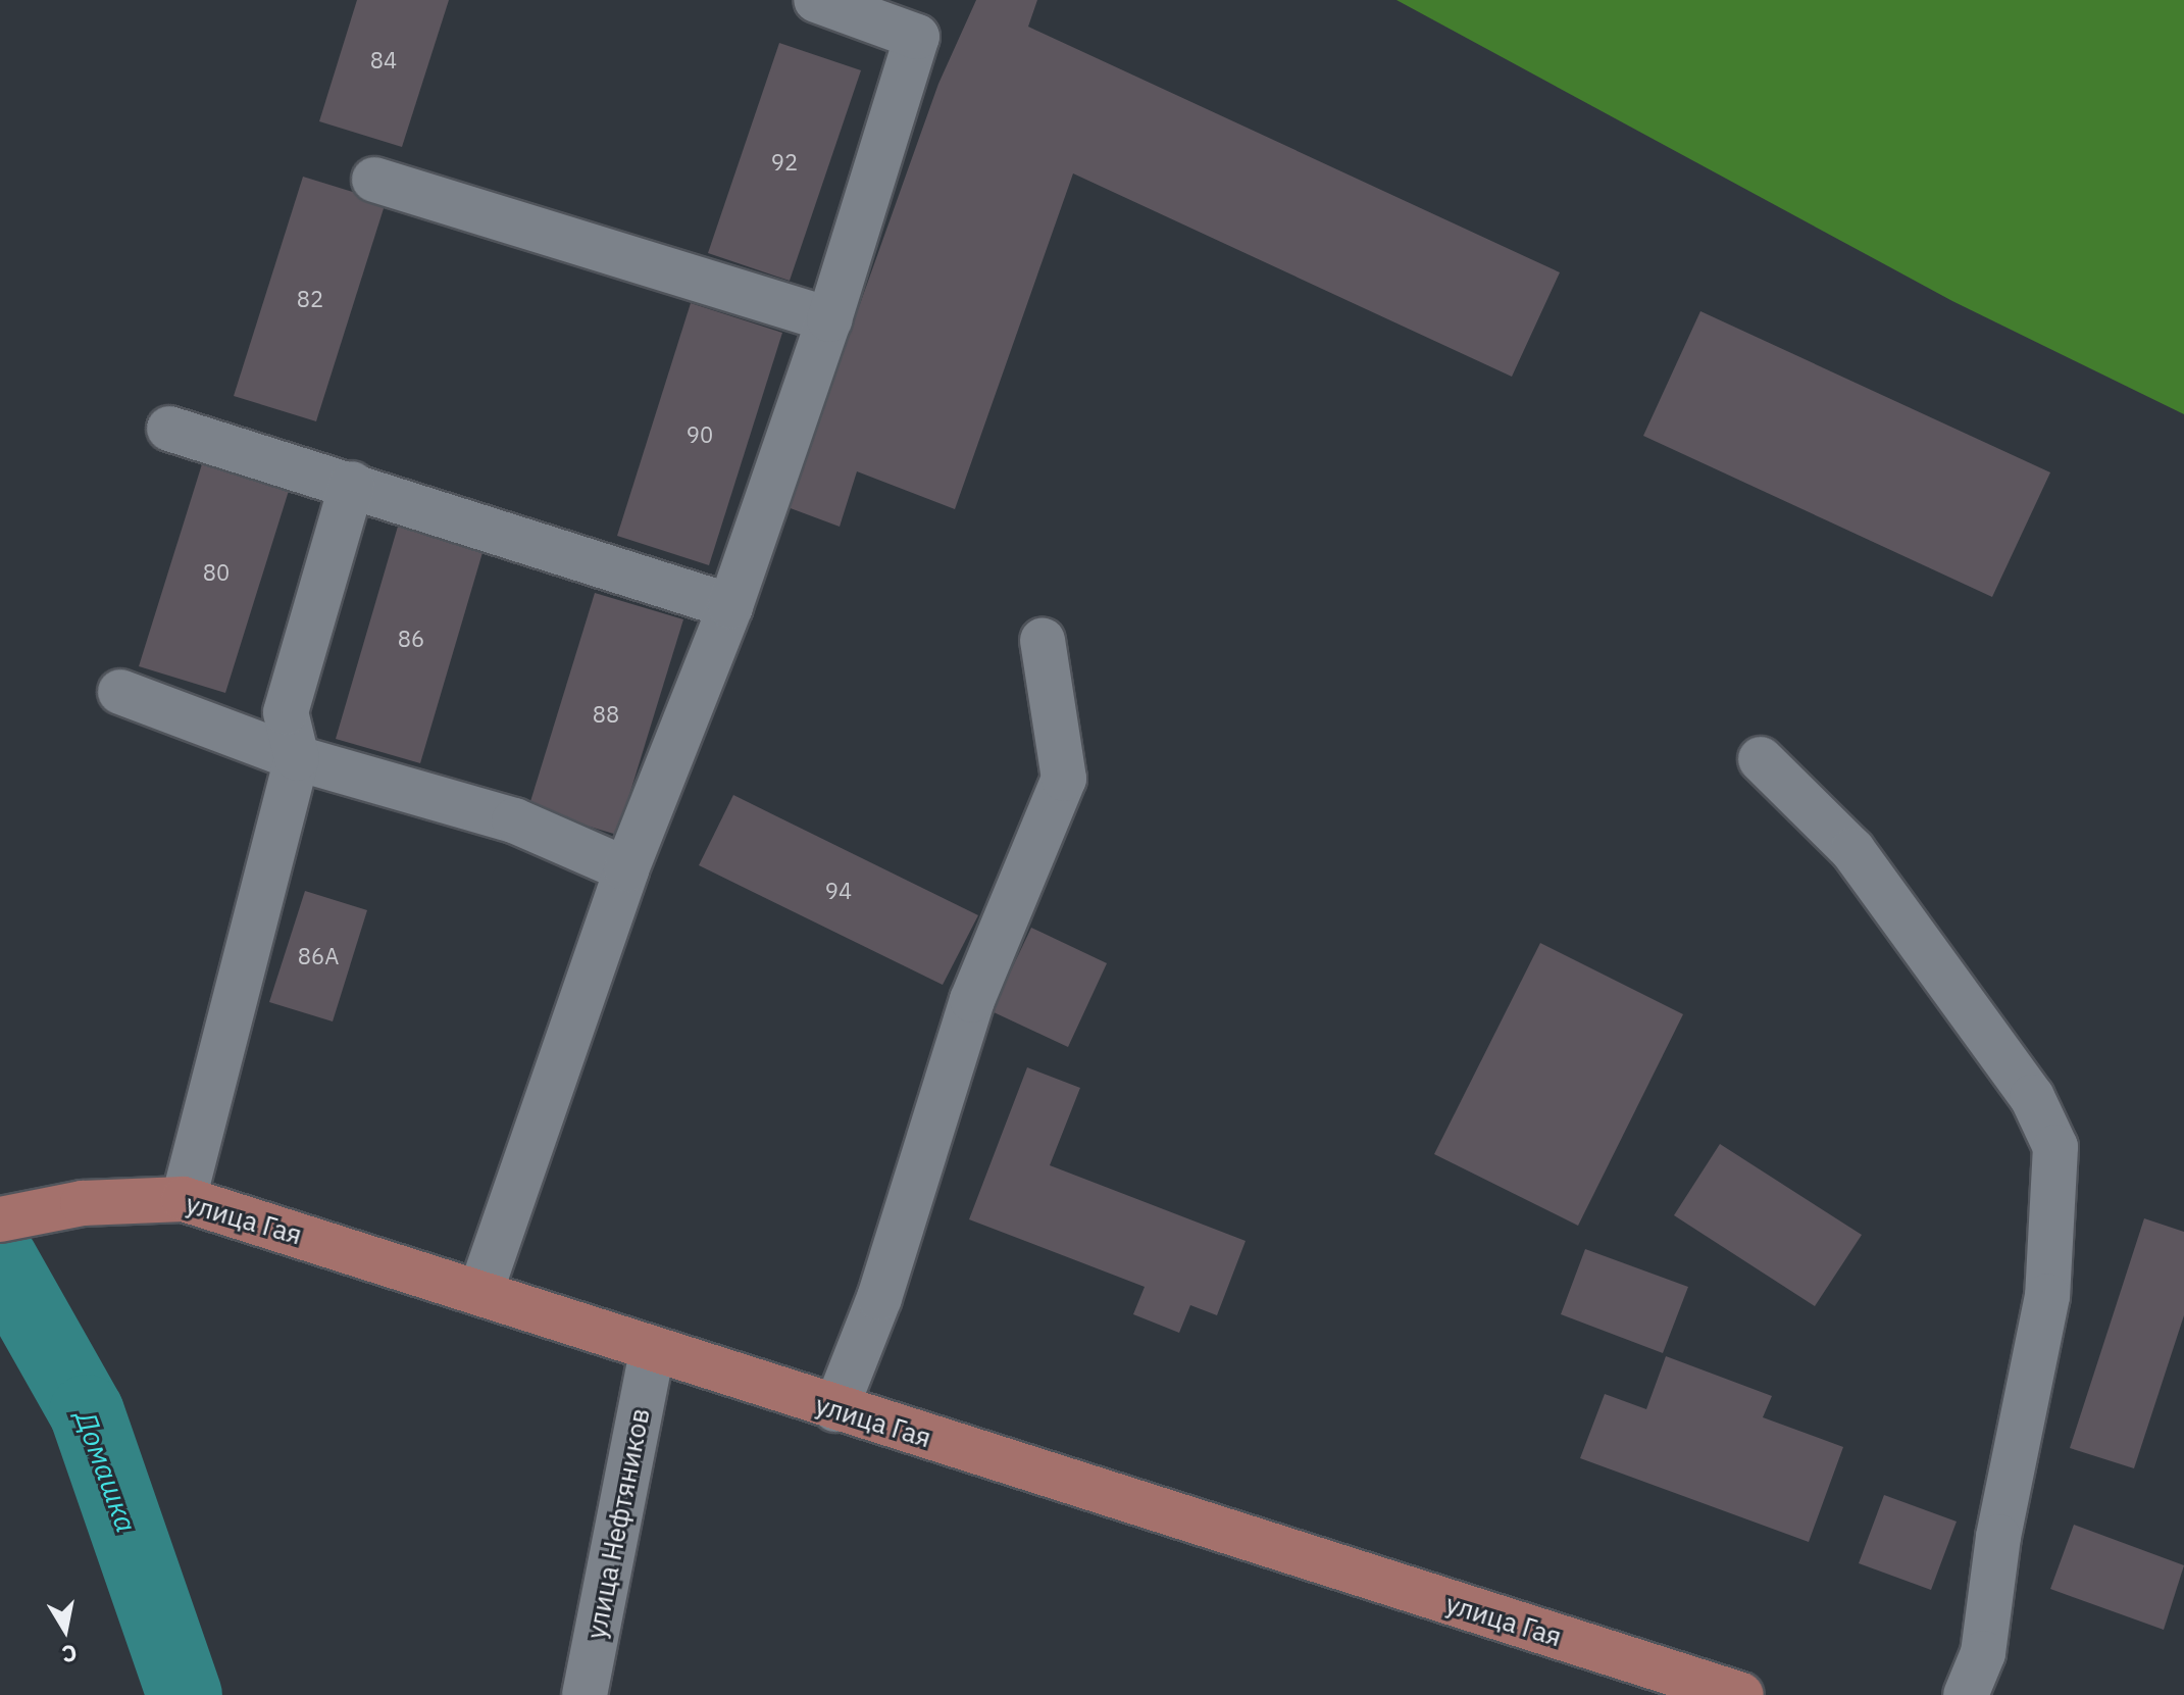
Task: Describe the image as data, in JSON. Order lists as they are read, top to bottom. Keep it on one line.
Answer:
{"streets":{"main road":["улица Гая"],"street":["улица Нефтяников"]},"crossings":[["улица Гая","улица Нефтяников"]],"water":["Домашка"],"house_numbers":["84","92","82","90","80","86","88","94","86А"],"north":"bottom"}
